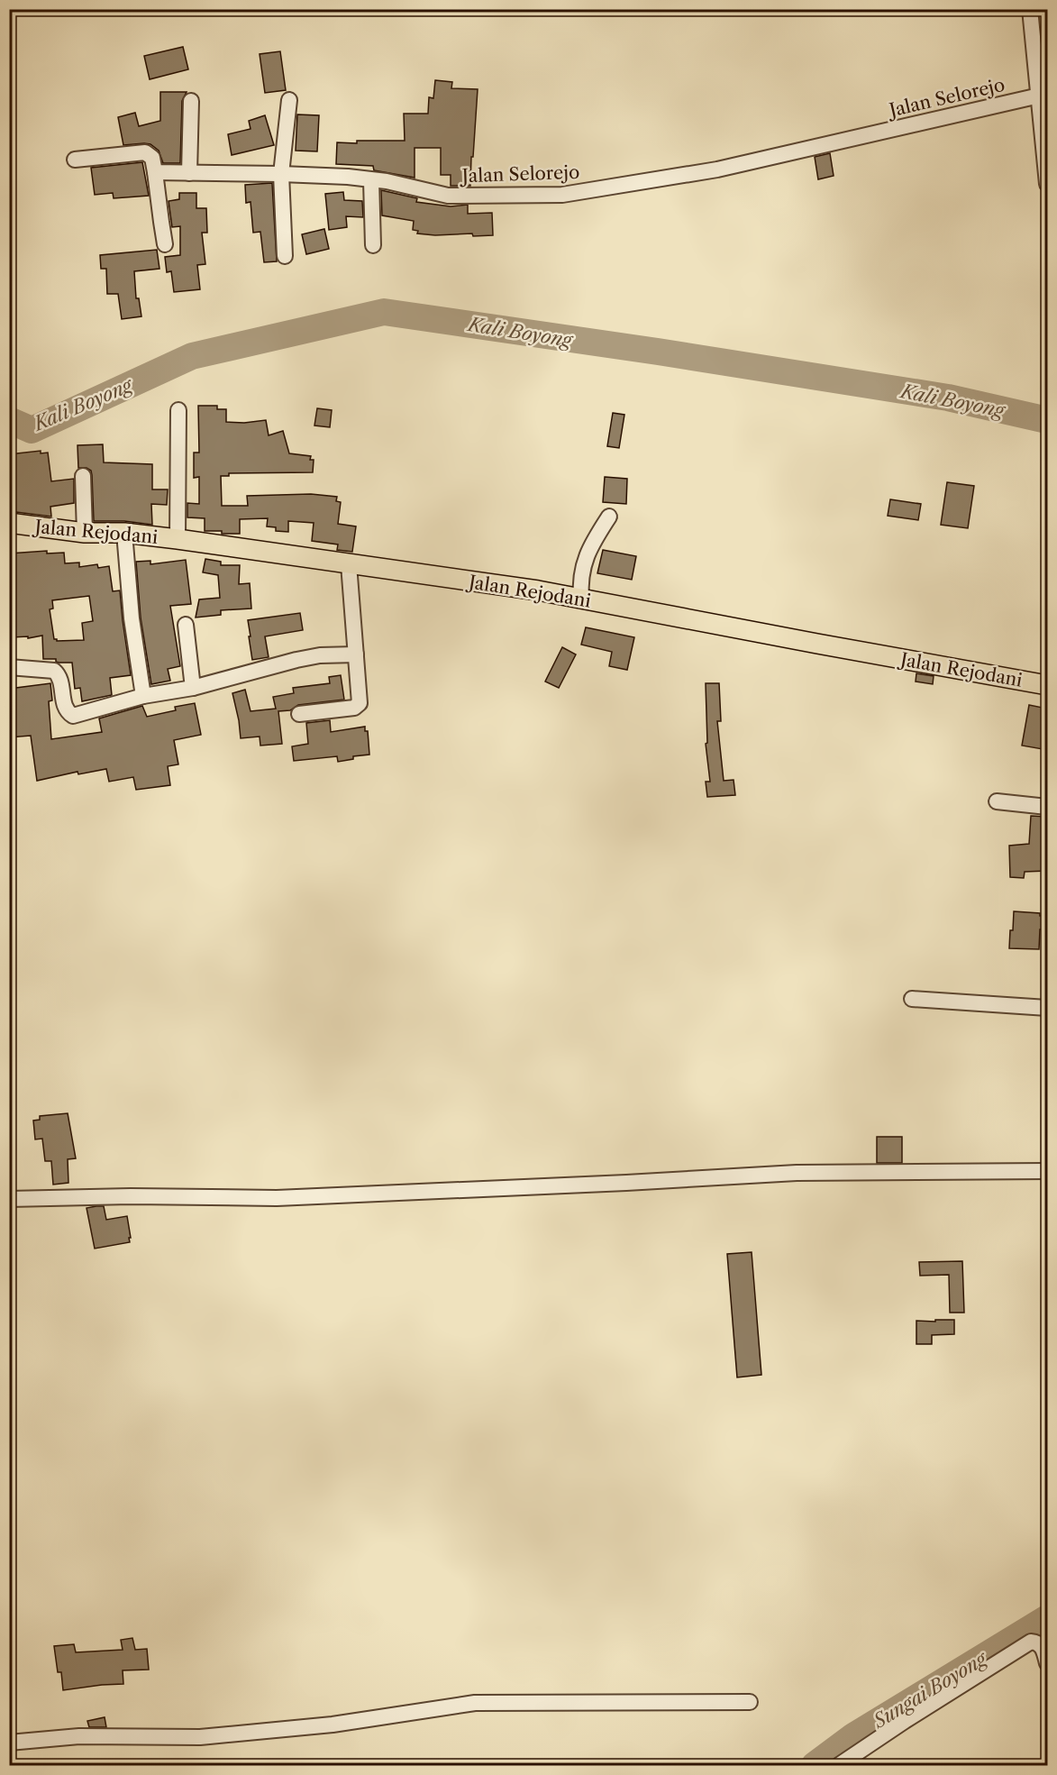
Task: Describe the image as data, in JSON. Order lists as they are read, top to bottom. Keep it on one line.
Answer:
{"streets":{"main road":["Jalan Rejodani"],"street":["Jalan Selorejo"]},"water":["Kali Boyong","Sungai Boyong"]}
